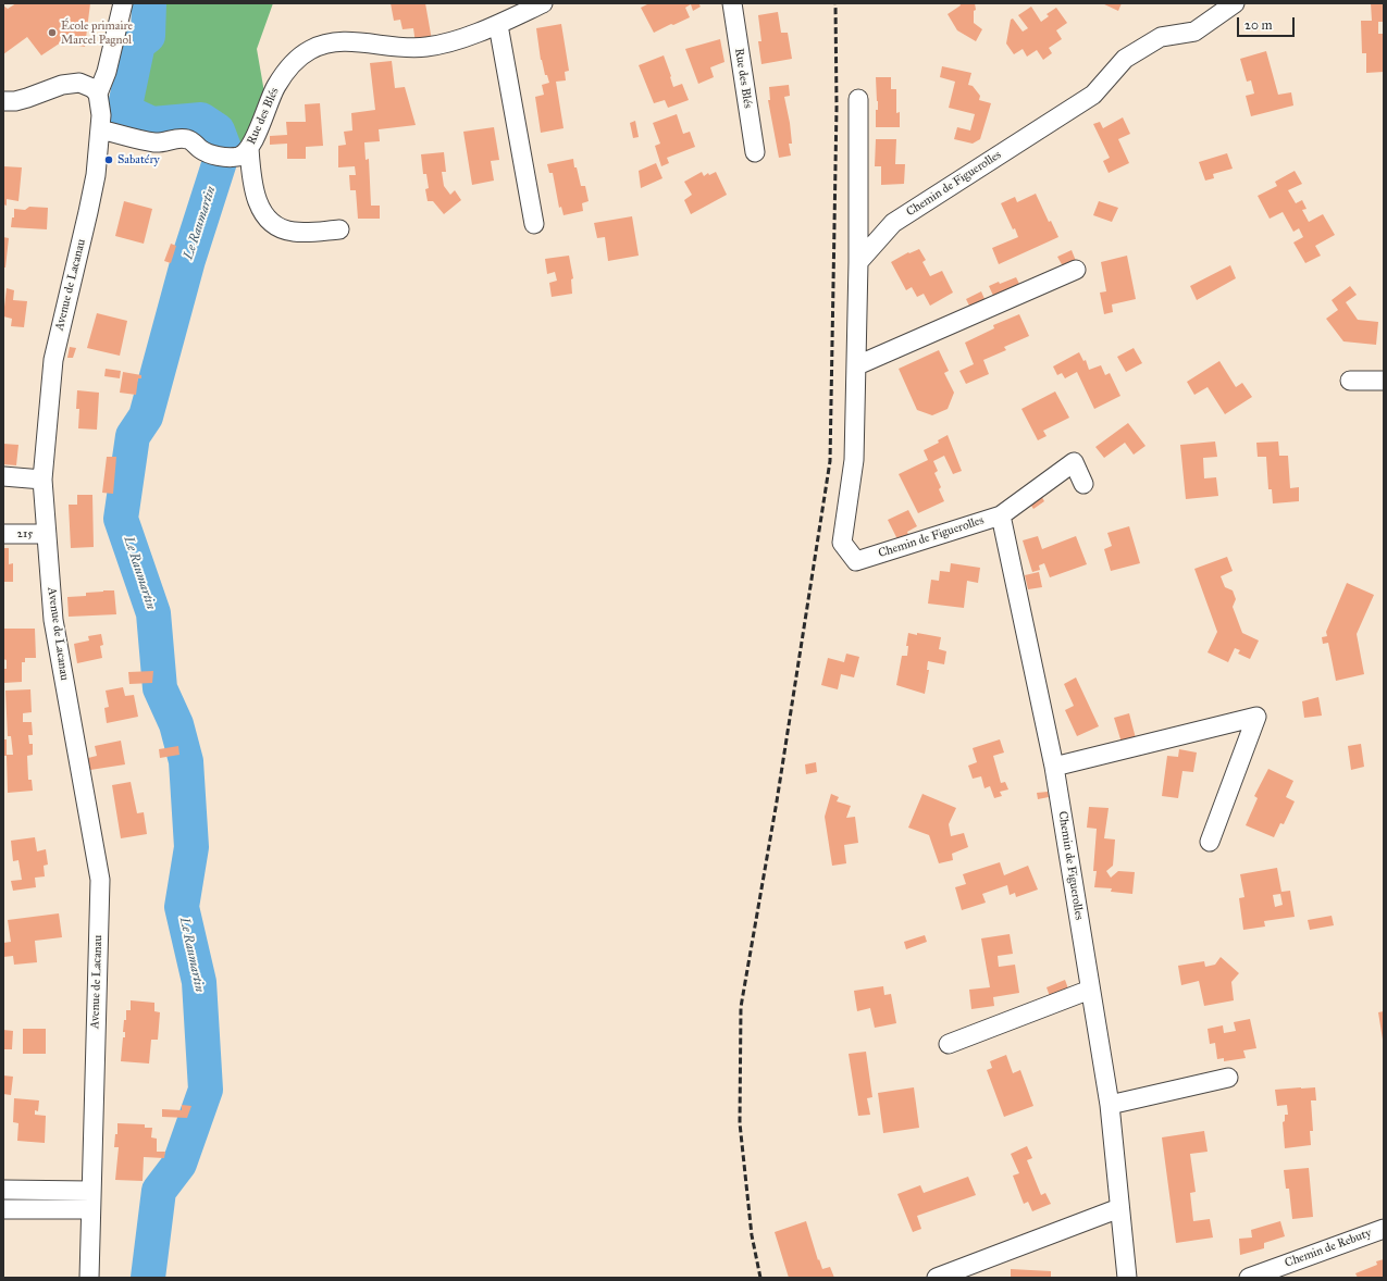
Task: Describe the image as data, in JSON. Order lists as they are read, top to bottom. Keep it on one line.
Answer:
{"streets":{"street":["Rue des Blés","Chemin de Figuerolles","Avenue de Lacanau","215","Chemin de Rebuty"]},"crossings":[["Avenue de Lacanau","215"]],"water":["Le Raumartin"],"places":["École primaire Marcel Pagnol","Sabatéry"],"scale_bar":"20 m"}
